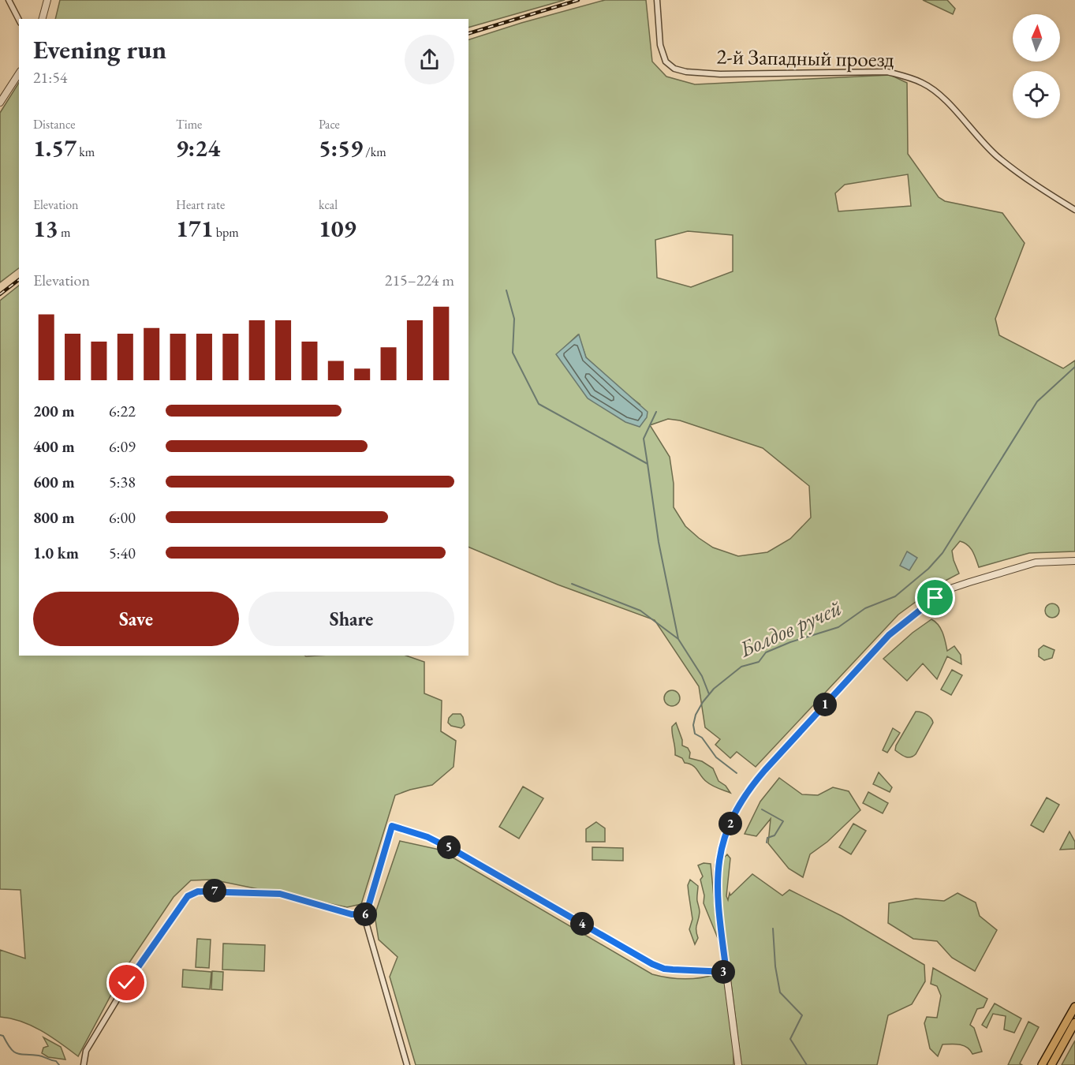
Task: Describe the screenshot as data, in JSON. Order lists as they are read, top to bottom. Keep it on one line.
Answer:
{"streets":{"street":["2-й Западный проезд"]},"water":["Болдов ручей"],"north":"top","page":{"heading":["Evening run","21:54"],"stats":[["Distance","1.57 km"],["Time","9:24"],["Pace","5:59 /km"],["Elevation","13 m"],["Heart rate","171 bpm"],["kcal","109"]],"chart":["Elevation","215–224 m"],"list":[{"name":"200 m","note":"6:22"},{"name":"400 m","note":"6:09"},{"name":"600 m","note":"5:38"},{"name":"800 m","note":"6:00"},{"name":"1.0 km","note":"5:40"}],"buttons":["Save","Share"],"pins":["1","2","5","7","6","4","3"]}}
